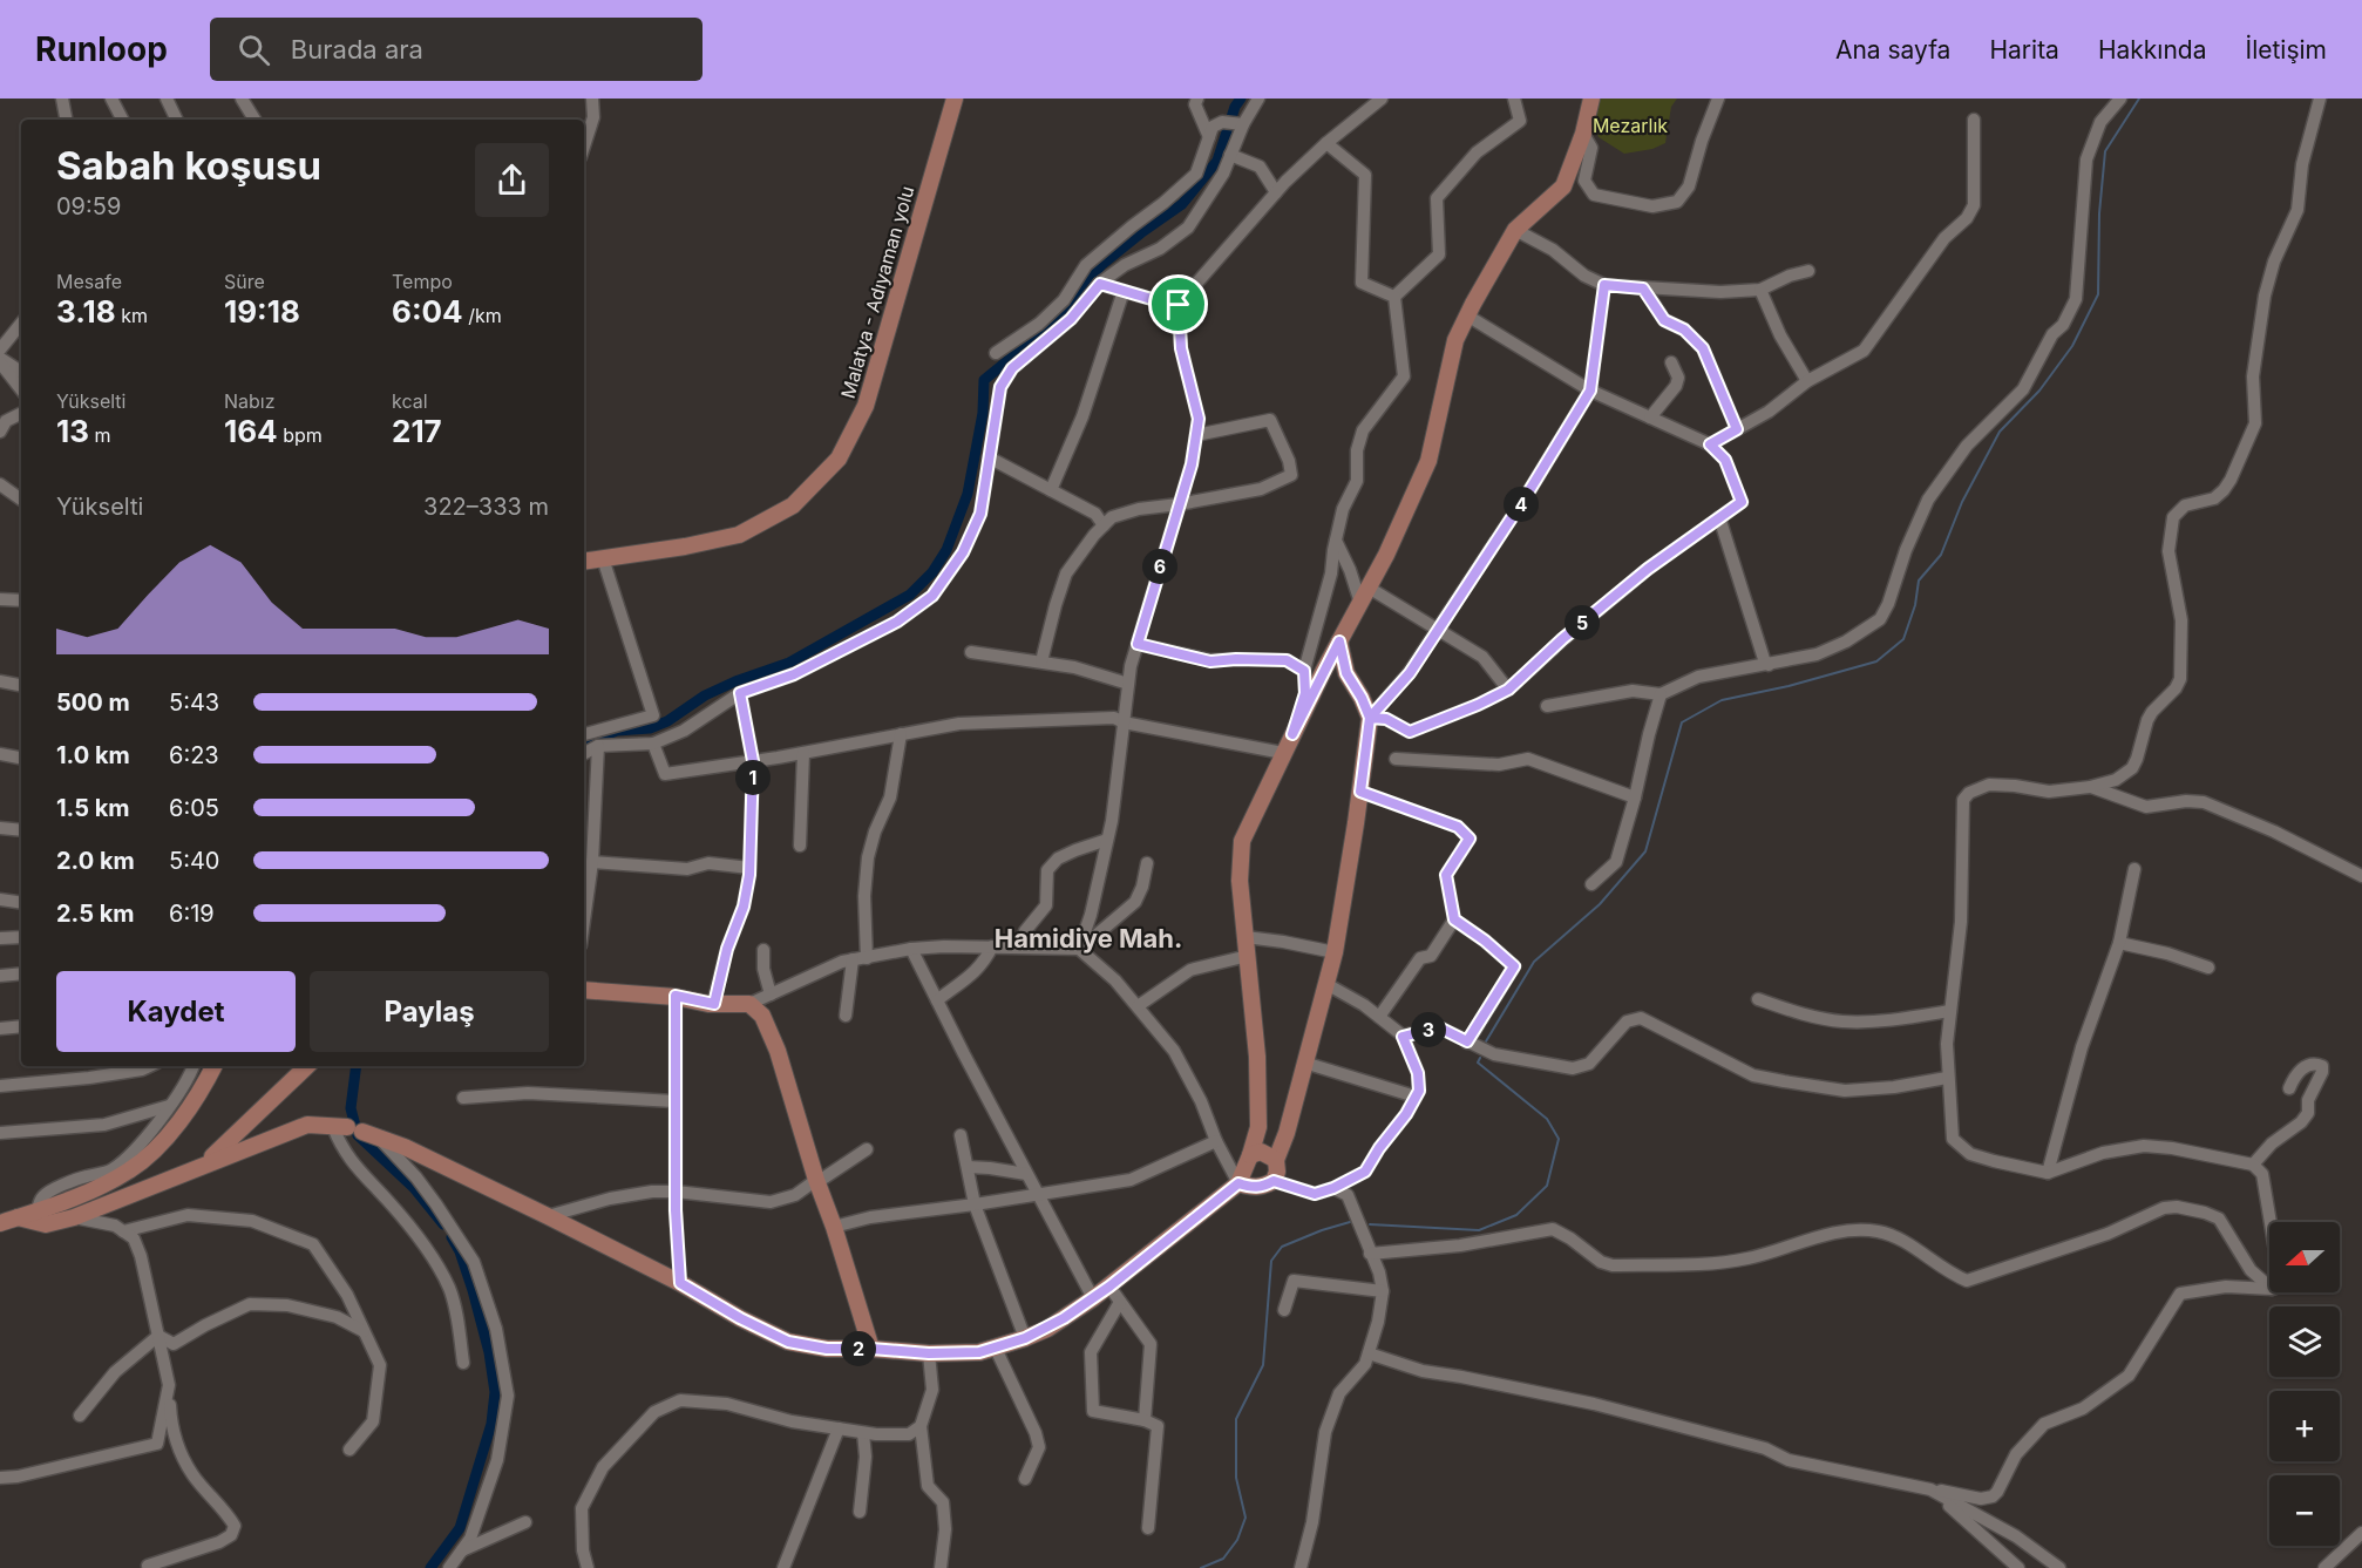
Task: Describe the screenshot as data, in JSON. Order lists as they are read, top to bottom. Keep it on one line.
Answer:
{"streets":{"main road":["Malatya - Adıyaman yolu"]},"districts":["Hamidiye Mah."],"parks":["Mezarlık"],"north":"left","page":{"header":"Runloop","search":"Burada ara","nav":["Ana sayfa","Harita","Hakkında","İletişim"],"heading":["Sabah koşusu","09:59"],"stats":[["Mesafe","3.18 km"],["Süre","19:18"],["Tempo","6:04 /km"],["Yükselti","13 m"],["Nabız","164 bpm"],["kcal","217"]],"chart":["Yükselti","322–333 m"],"pins":["4","6","5","1","3","2"],"list":[{"name":"500 m","note":"5:43"},{"name":"1.0 km","note":"6:23"},{"name":"1.5 km","note":"6:05"},{"name":"2.0 km","note":"5:40"},{"name":"2.5 km","note":"6:19"}],"buttons":["Kaydet","Paylaş"],"map_buttons":["+","−"]}}
